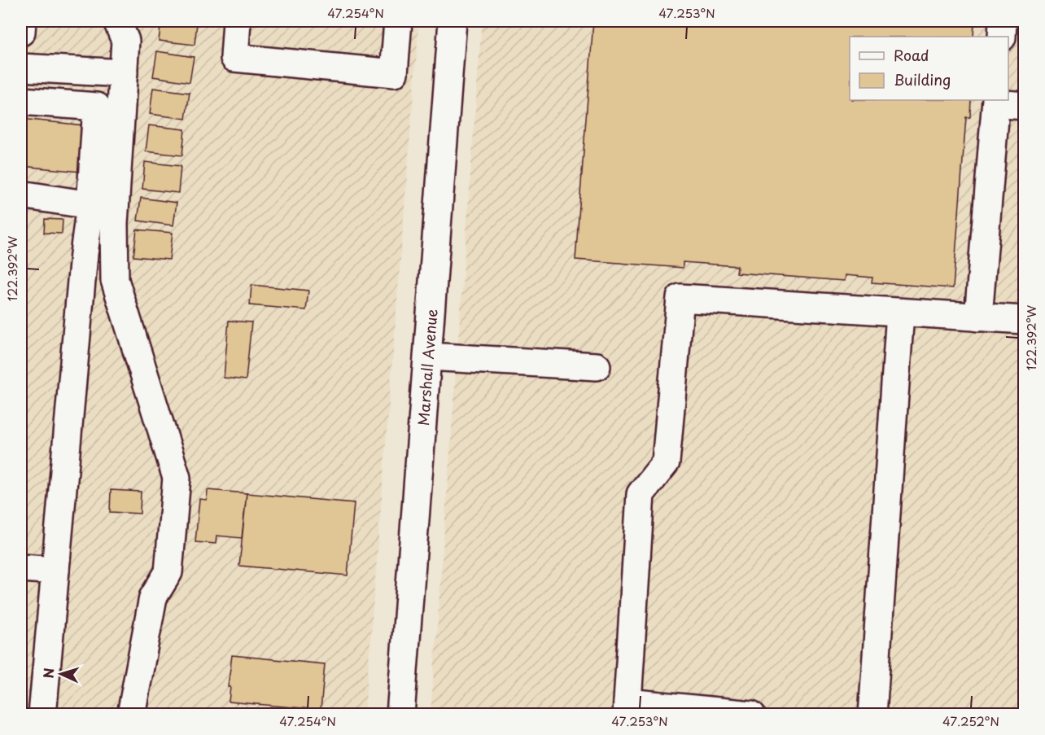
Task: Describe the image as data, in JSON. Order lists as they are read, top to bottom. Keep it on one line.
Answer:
{"streets":{"street":["Marshall Avenue"]},"legend":["Road","Building"],"north":"left","coordinates":["47.254°N","47.253°N","122.392°W","47.252°N"]}
